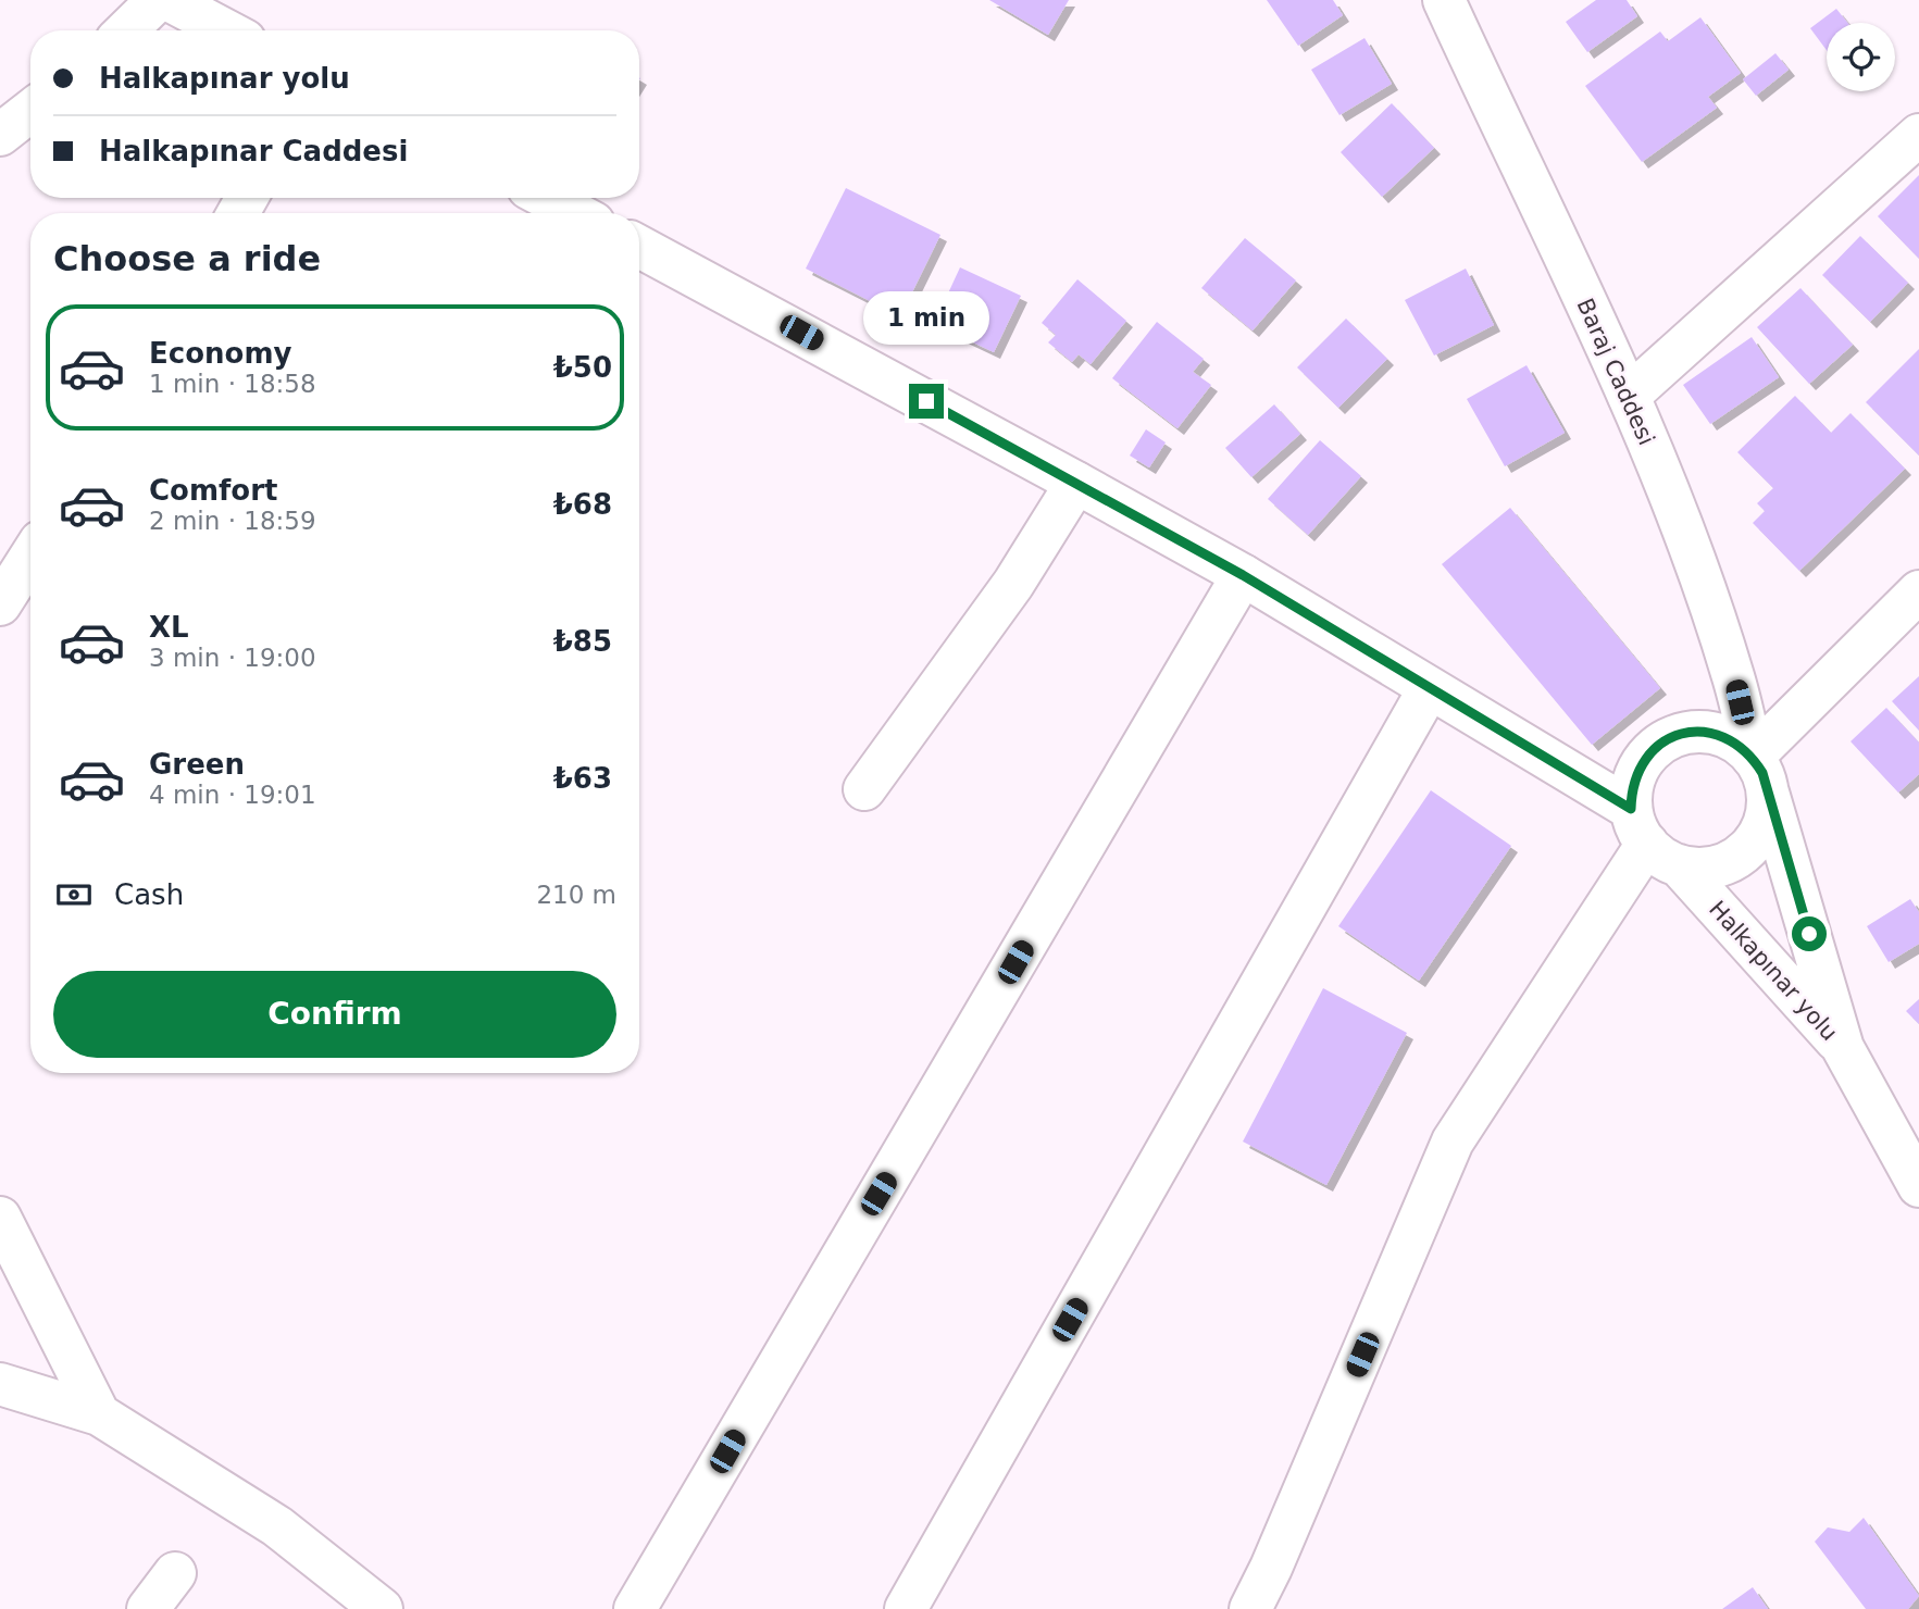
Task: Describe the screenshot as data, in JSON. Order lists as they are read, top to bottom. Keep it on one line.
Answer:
{"streets":{"street":["Baraj Caddesi","Halkapınar yolu"]},"crossings":[["Baraj Caddesi","Halkapınar yolu"]],"page":{"banner":["Halkapınar yolu","Halkapınar Caddesi"],"heading":"Choose a ride","bubble":"1 min","list":[{"name":"Economy","note":"1 min · 18:58","value":"₺50"},{"name":"Comfort","note":"2 min · 18:59","value":"₺68"},{"name":"XL","note":"3 min · 19:00","value":"₺85"},{"name":"Green","note":"4 min · 19:01","value":"₺63"}],"pay":["Cash","210 m"],"buttons":"Confirm"}}
